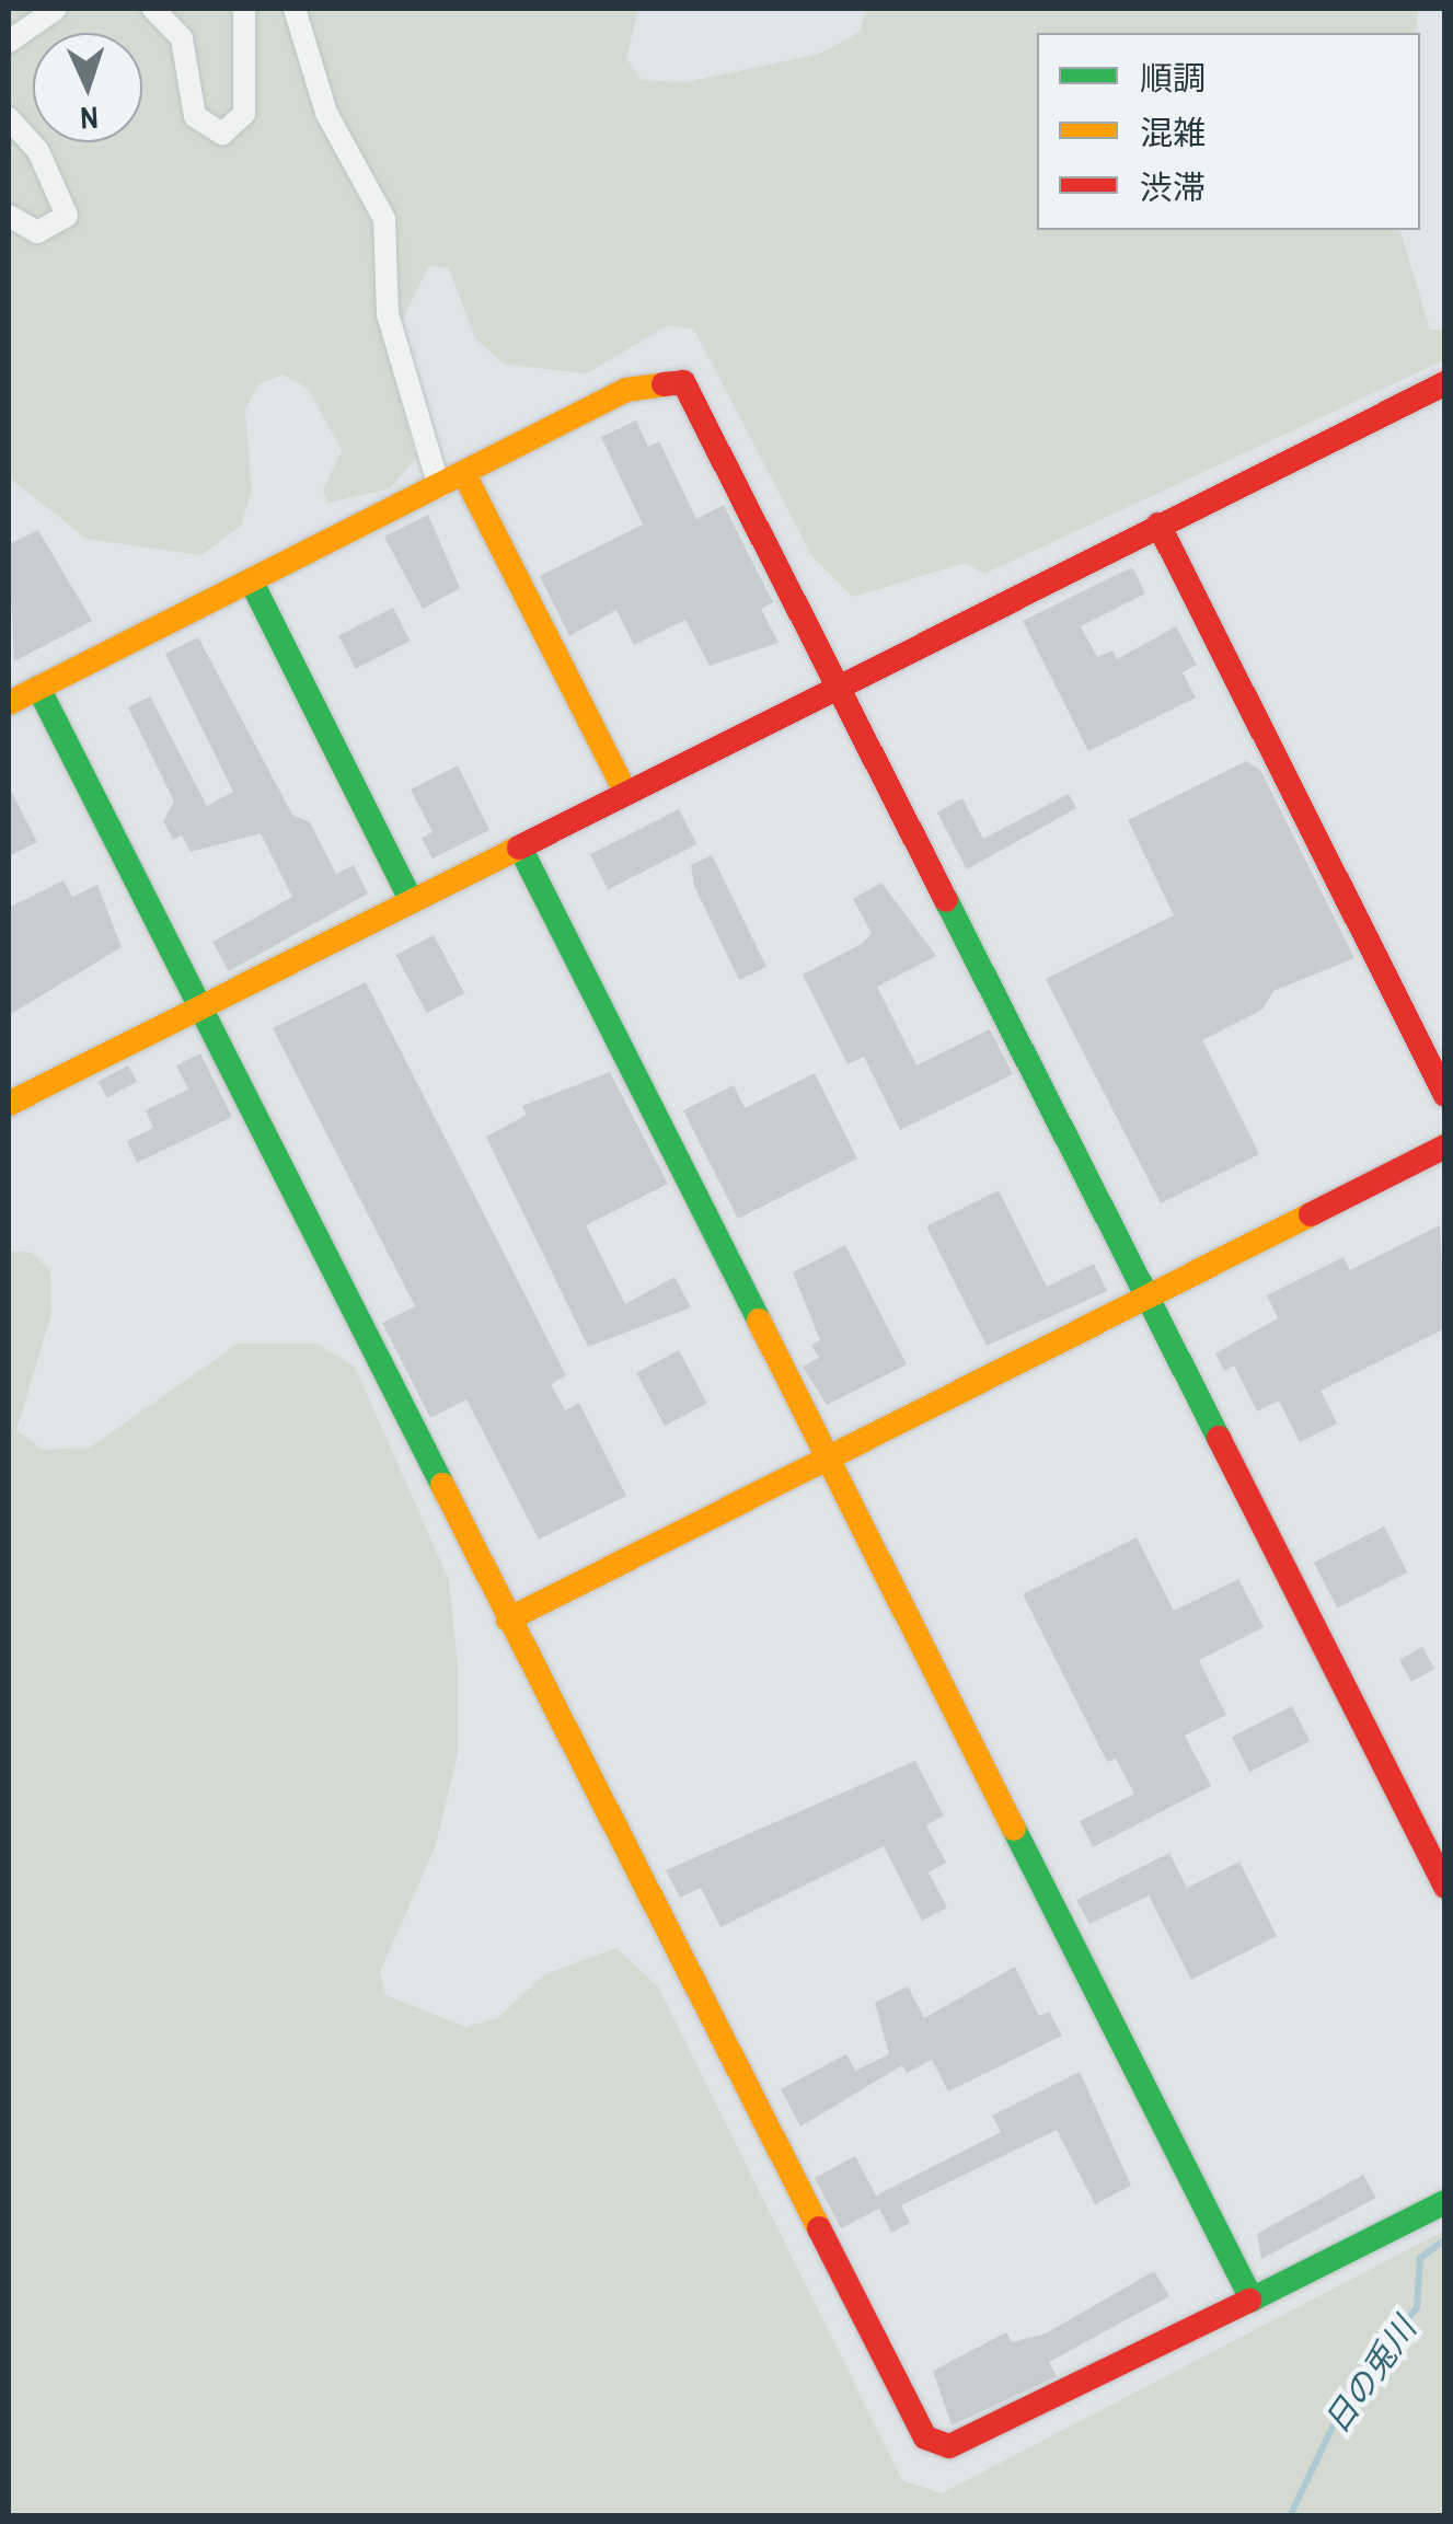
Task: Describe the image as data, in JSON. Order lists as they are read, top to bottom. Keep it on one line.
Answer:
{"water":["日の兎川"],"legend":["順調","混雑","渋滞"],"north":"bottom"}
